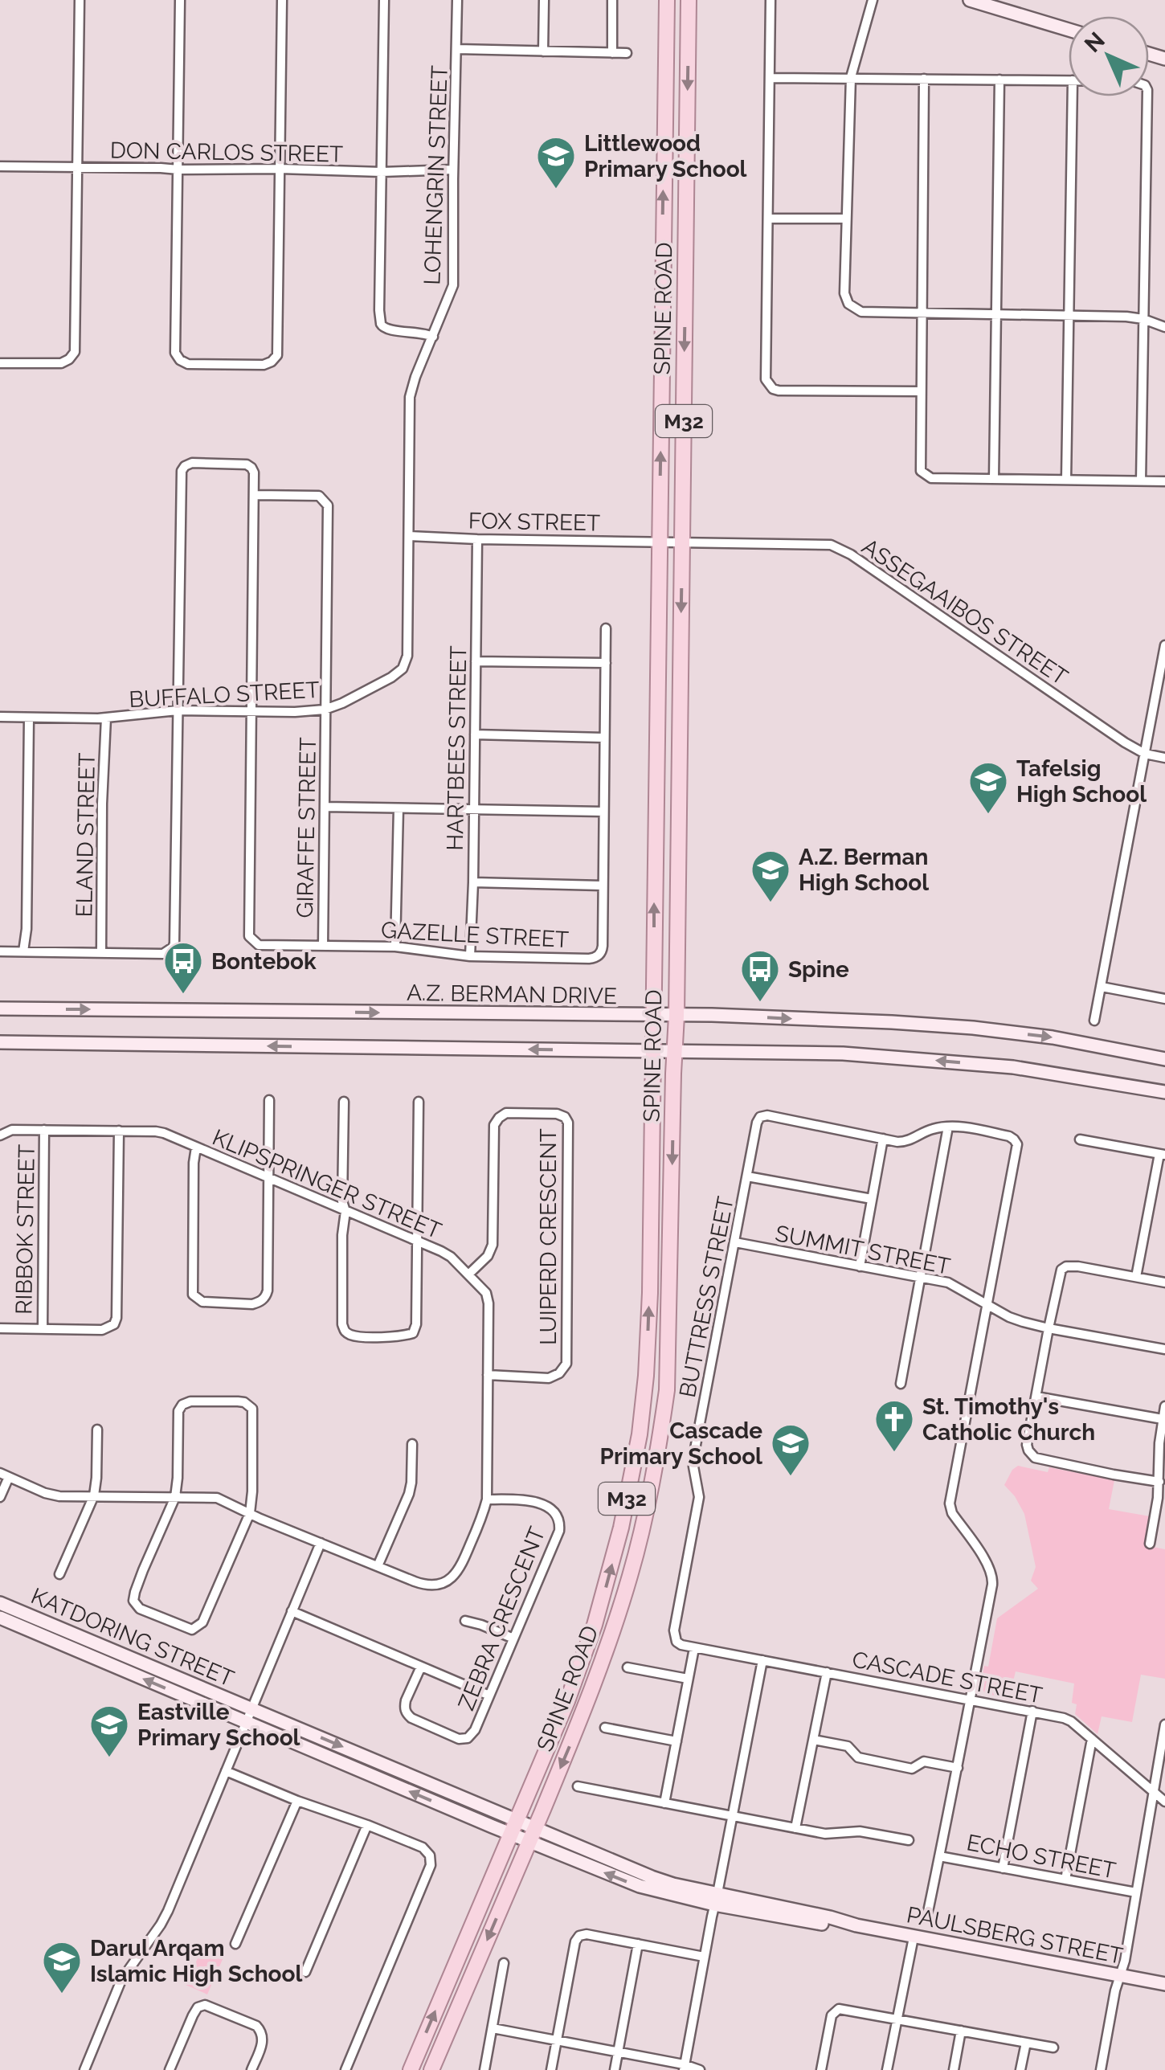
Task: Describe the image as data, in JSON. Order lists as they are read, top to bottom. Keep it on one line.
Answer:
{"streets":{"main road":["SPINE ROAD","M32"],"street":["DON CARLOS STREET","LOHENGRIN STREET","FOX STREET","ASSEGAAIBOS STREET","BUFFALO STREET","HARTBEES STREET","GIRAFFE STREET","ELAND STREET","GAZELLE STREET","A.Z. BERMAN DRIVE","KLIPSPRINGER STREET","RIBBOK STREET","LUIPERD CRESCENT","SUMMIT STREET","BUTTRESS STREET","ZEBRA CRESCENT","KATDORING STREET","CASCADE STREET","ECHO STREET","PAULSBERG STREET"]},"crossings":[["DON CARLOS STREET","LOHENGRIN STREET"],["LOHENGRIN STREET","FOX STREET"],["LOHENGRIN STREET","BUFFALO STREET"],["SPINE ROAD","FOX STREET"],["SPINE ROAD","ASSEGAAIBOS STREET"],["SPINE ROAD","A.Z. BERMAN DRIVE"],["SPINE ROAD","KATDORING STREET"],["SPINE ROAD","PAULSBERG STREET"],["FOX STREET","ASSEGAAIBOS STREET"],["FOX STREET","BUFFALO STREET"],["FOX STREET","HARTBEES STREET"],["BUFFALO STREET","GIRAFFE STREET"],["BUFFALO STREET","ELAND STREET"],["BUFFALO STREET","GAZELLE STREET"],["HARTBEES STREET","GAZELLE STREET"],["GIRAFFE STREET","GAZELLE STREET"],["KLIPSPRINGER STREET","RIBBOK STREET"],["KLIPSPRINGER STREET","LUIPERD CRESCENT"],["KLIPSPRINGER STREET","ZEBRA CRESCENT"],["SUMMIT STREET","BUTTRESS STREET"],["BUTTRESS STREET","CASCADE STREET"],["KATDORING STREET","PAULSBERG STREET"]],"places":{"school or university":["Littlewood Primary School","Tafelsig High School","A.Z. Berman High School","Cascade Primary School","Eastville Primary School","Darul Arqam Islamic High School"],"bus stop":["Bontebok","Spine"],"church":["St. Timothy's Catholic Church"]},"north":"top left"}
